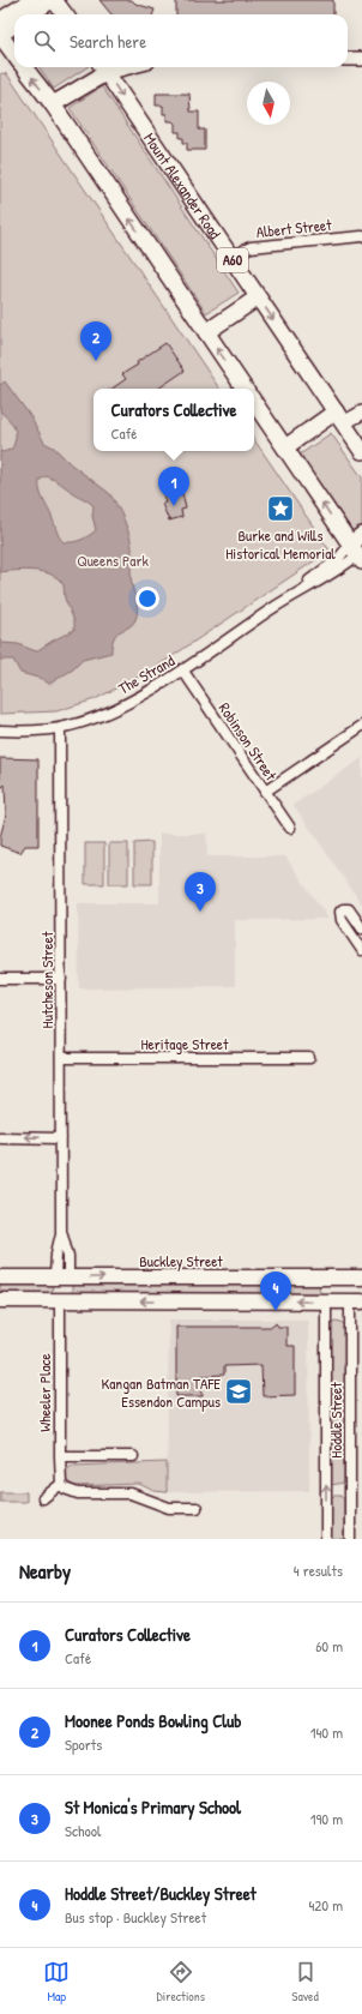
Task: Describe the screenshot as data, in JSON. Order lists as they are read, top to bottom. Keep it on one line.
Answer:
{"streets":{"main road":["Mount Alexander Road","A60","Buckley Street"],"street":["Albert Street","The Strand","Robinson Street","Hutcheson Street","Heritage Street","Wheeler Place","Hoddle Street"]},"crossings":[["Mount Alexander Road","Albert Street"],["The Strand","Robinson Street"],["The Strand","Hutcheson Street"],["Hutcheson Street","Heritage Street"],["Hutcheson Street","Buckley Street"]],"parks":["Queens Park"],"places":{"place":["Burke and Wills Historical Memorial"],"school or university":["Kangan Batman TAFE Essendon Campus"]},"north":"bottom","page":{"search":"Search here","pins":["2","1","3","4"],"popup":["Curators Collective","Café"],"heading":["Nearby","4 results"],"list":[{"mark":"1","name":"Curators Collective","note":"Café","value":"60 m"},{"mark":"2","name":"Moonee Ponds Bowling Club","note":"Sports","value":"140 m"},{"mark":"3","name":"St Monica's Primary School","note":"School","value":"190 m"},{"mark":"4","name":"Hoddle Street/Buckley Street","note":"Bus stop · Buckley Street","value":"420 m"}],"nav":["Map","Directions","Saved"]}}
